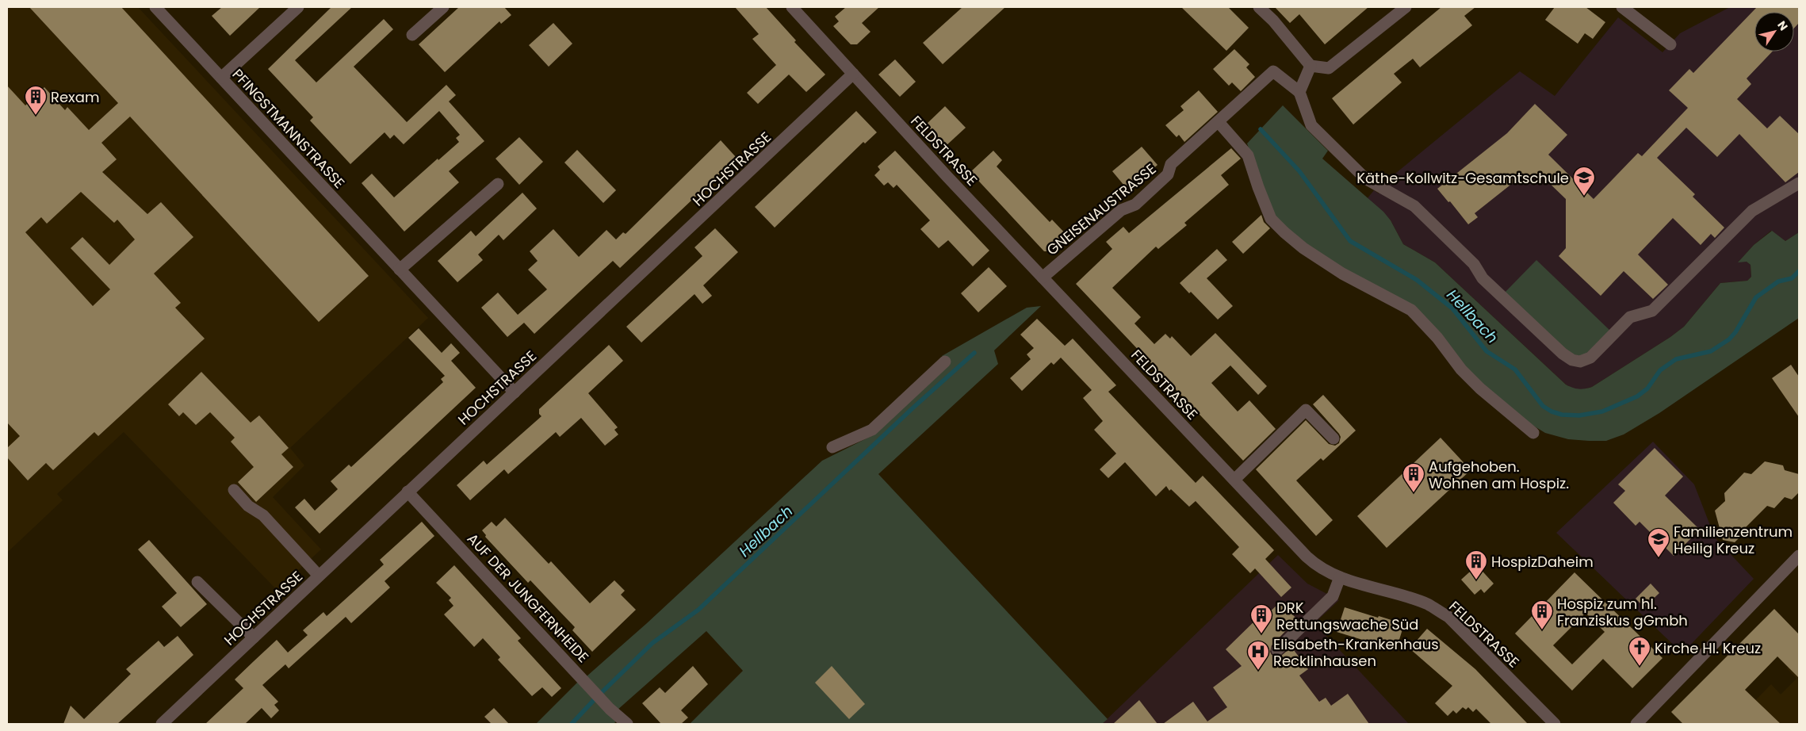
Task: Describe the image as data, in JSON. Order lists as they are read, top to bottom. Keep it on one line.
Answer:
{"streets":{"street":["PFINGSTMANNSTRASSE","FELDSTRASSE","HOCHSTRASSE","GNEISENAUSTRASSE","AUF DER JUNGFERNHEIDE"]},"crossings":[["PFINGSTMANNSTRASSE","HOCHSTRASSE"],["FELDSTRASSE","HOCHSTRASSE"],["FELDSTRASSE","GNEISENAUSTRASSE"],["HOCHSTRASSE","AUF DER JUNGFERNHEIDE"]],"water":["Hellbach"],"places":{"building":["Rexam","Aufgehoben. Wohnen am Hospiz.","HospizDaheim","Hospiz zum hl. Franziskus gGmbh","DRK Rettungswache Süd"],"school or university":["Käthe-Kollwitz-Gesamtschule","Familienzentrum Heilig Kreuz"],"church":["Kirche Hl. Kreuz"],"hospital":["Elisabeth-Krankenhaus Recklinhausen"]},"north":"top right"}
